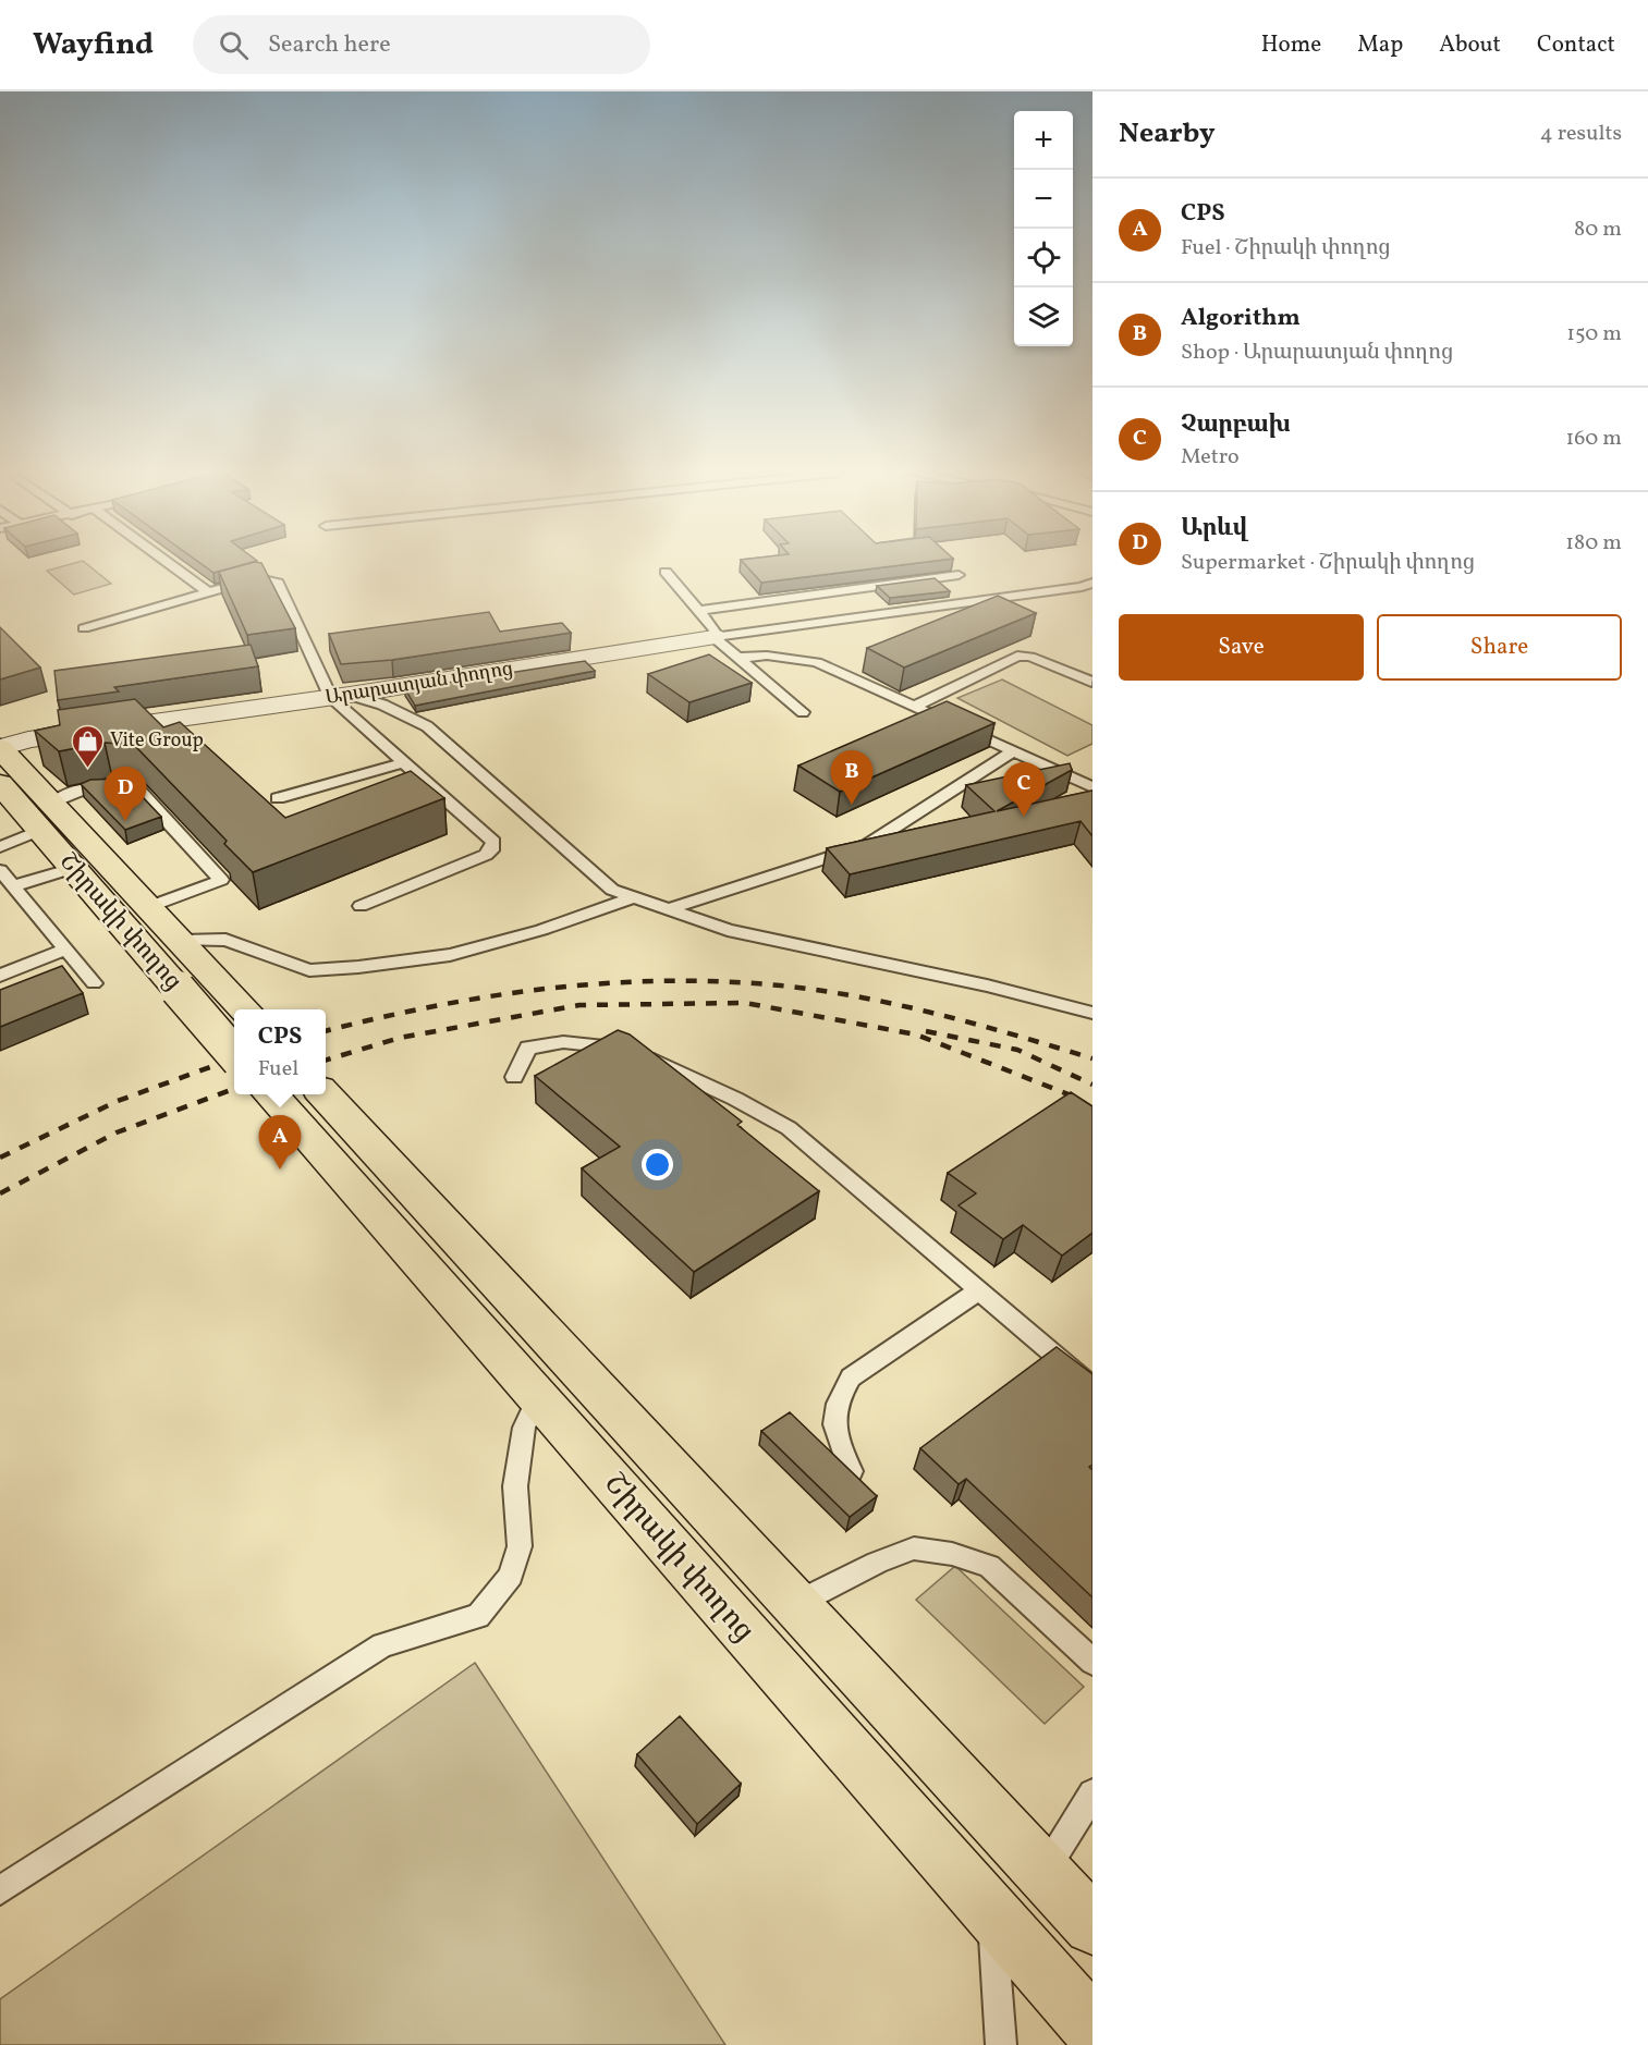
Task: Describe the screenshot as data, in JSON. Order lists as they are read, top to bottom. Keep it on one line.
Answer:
{"streets":{"highway":["Շիրակի փողոց"],"street":["Արարատյան փողոց"]},"crossings":[["Արարատյան փողոց","Շիրակի փողոց"]],"places":{"shop":["Vite Group"]},"page":{"header":"Wayfind","search":"Search here","nav":["Home","Map","About","Contact"],"heading":["Nearby","4 results"],"map_buttons":["+","−"],"list":[{"mark":"A","name":"CPS","note":"Fuel · Շիրակի փողոց","value":"80 m"},{"mark":"B","name":"Algorithm","note":"Shop · Արարատյան փողոց","value":"150 m"},{"mark":"C","name":"Չարբախ","note":"Metro","value":"160 m"},{"mark":"D","name":"Արևվ","note":"Supermarket · Շիրակի փողոց","value":"180 m"}],"buttons":["Save","Share"],"pins":["B","C","D","A"],"popup":["CPS","Fuel"]}}
